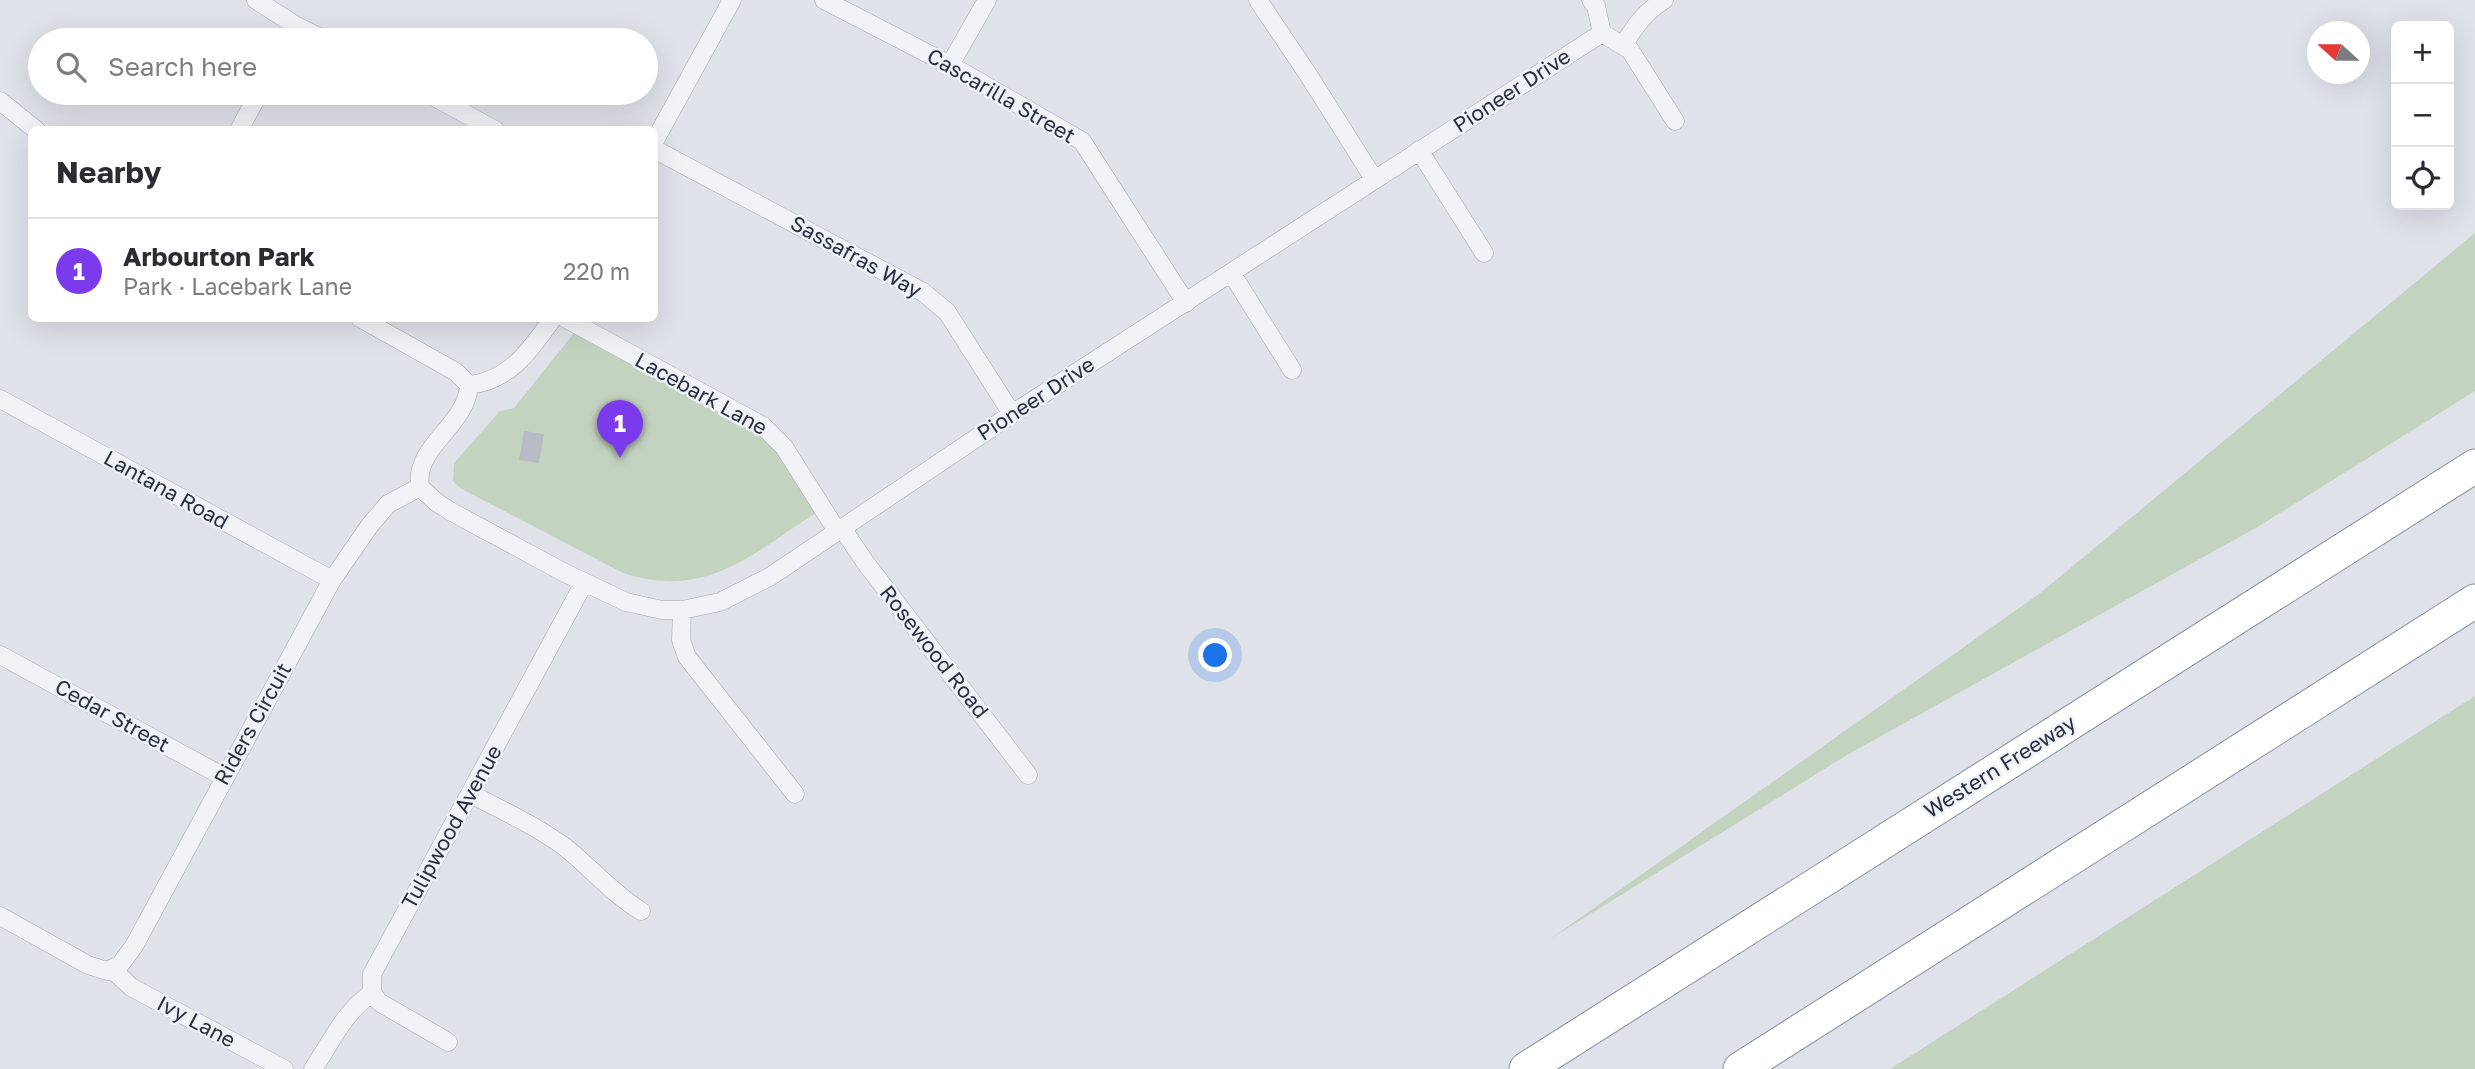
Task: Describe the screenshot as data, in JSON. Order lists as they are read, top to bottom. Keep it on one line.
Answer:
{"streets":{"highway":["Western Freeway"],"street":["Pioneer Drive","Cascarilla Street","Sassafras Way","Lacebark Lane","Lantana Road","Rosewood Road","Cedar Street","Riders Circuit","Tulipwood Avenue","Ivy Lane"]},"crossings":[["Pioneer Drive","Cascarilla Street"],["Pioneer Drive","Sassafras Way"],["Pioneer Drive","Lacebark Lane"],["Pioneer Drive","Rosewood Road"],["Pioneer Drive","Riders Circuit"],["Pioneer Drive","Tulipwood Avenue"],["Lacebark Lane","Rosewood Road"],["Lantana Road","Riders Circuit"],["Cedar Street","Riders Circuit"],["Riders Circuit","Ivy Lane"]],"north":"left","page":{"map_buttons":["+","−"],"search":"Search here","heading":"Nearby","list":[{"mark":"1","name":"Arbourton Park","note":"Park · Lacebark Lane","value":"220 m"}],"pins":"1"}}
